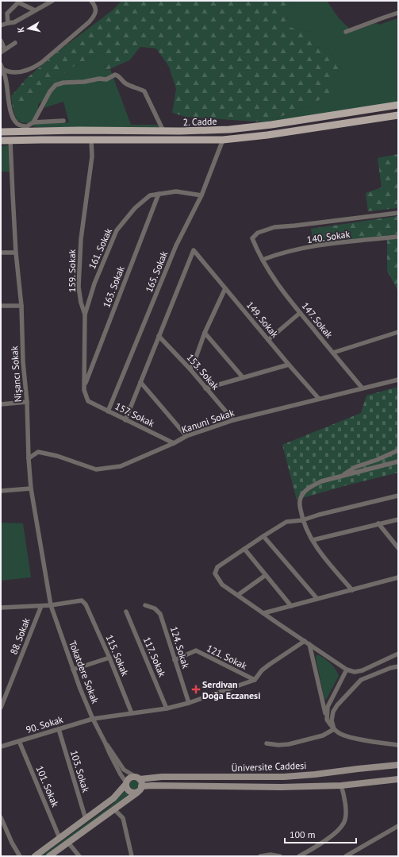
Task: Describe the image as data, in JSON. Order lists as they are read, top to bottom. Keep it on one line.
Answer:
{"streets":{"main road":["2. Cadde","Üniversite Caddesi"],"street":["140. Sokak","161. Sokak","159. Sokak","165. Sokak","163. Sokak","149. Sokak","147. Sokak","153. Sokak","Nişancı Sokak","157. Sokak","Kanuni Sokak","88. Sokak","124. Sokak","115. Sokak","117. Sokak","121. Sokak","Tokatdere Sokak","90. Sokak","103. Sokak","101. Sokak"]},"crossings":[["2. Cadde","159. Sokak"],["2. Cadde","165. Sokak"],["2. Cadde","Nişancı Sokak"],["140. Sokak","147. Sokak"],["161. Sokak","159. Sokak"],["161. Sokak","165. Sokak"],["161. Sokak","163. Sokak"],["159. Sokak","163. Sokak"],["159. Sokak","157. Sokak"],["165. Sokak","157. Sokak"],["149. Sokak","153. Sokak"],["149. Sokak","Kanuni Sokak"],["147. Sokak","Kanuni Sokak"],["153. Sokak","Kanuni Sokak"],["Nişancı Sokak","Kanuni Sokak"],["Nişancı Sokak","115. Sokak"],["Nişancı Sokak","Tokatdere Sokak"],["157. Sokak","Kanuni Sokak"],["124. Sokak","121. Sokak"],["124. Sokak","90. Sokak"],["115. Sokak","Tokatdere Sokak"],["115. Sokak","90. Sokak"],["117. Sokak","90. Sokak"],["121. Sokak","90. Sokak"],["Tokatdere Sokak","90. Sokak"],["Tokatdere Sokak","Üniversite Caddesi"],["90. Sokak","103. Sokak"],["90. Sokak","101. Sokak"]],"places":{"health":["Serdivan Doğa Eczanesi"]},"scale_bar":"100 m","north":"left"}
